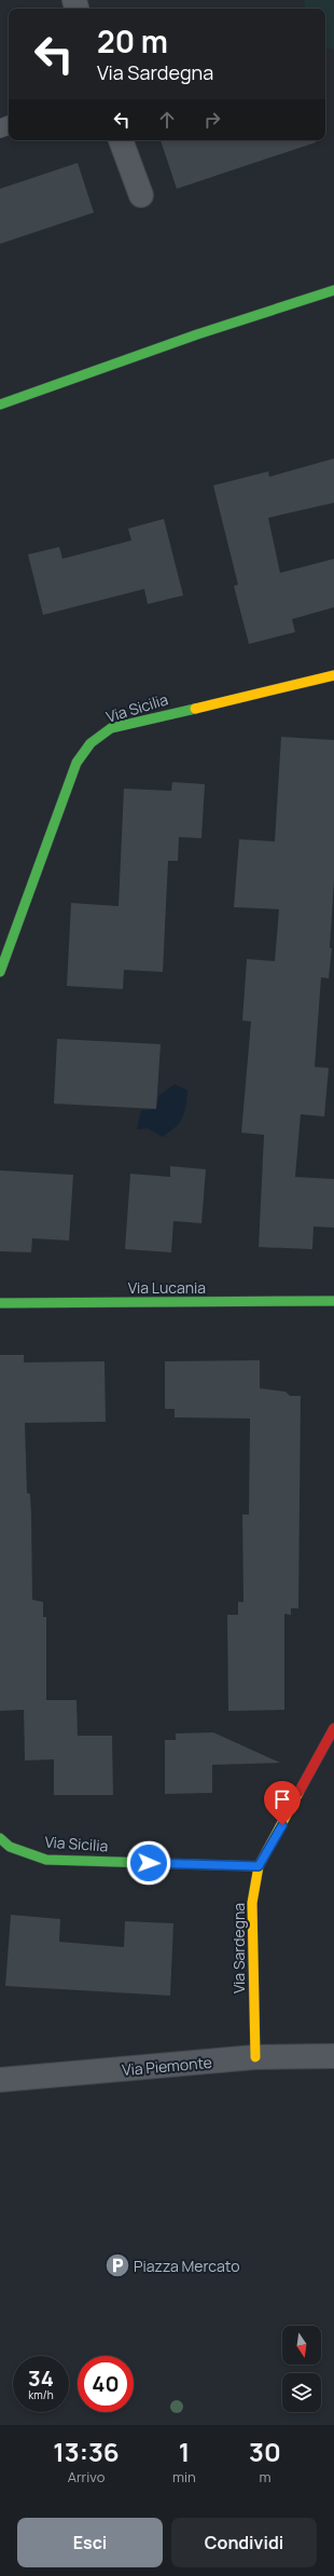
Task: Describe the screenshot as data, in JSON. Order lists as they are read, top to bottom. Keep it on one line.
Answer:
{"streets":{"street":["Via Sicilia","Via Lucania","Via Sardegna","Via Piemonte"]},"crossings":[["Via Sicilia","Via Sardegna"],["Via Sardegna","Via Piemonte"]],"places":{"parking":["Piazza Mercato"]},"north":"bottom","page":{"turn":["20 m","Via Sardegna"],"speed":"34 km/h","limit":"40","eta":["13:36","Arrivo","1","min","30","m"],"buttons":["Esci","Condividi"]}}
